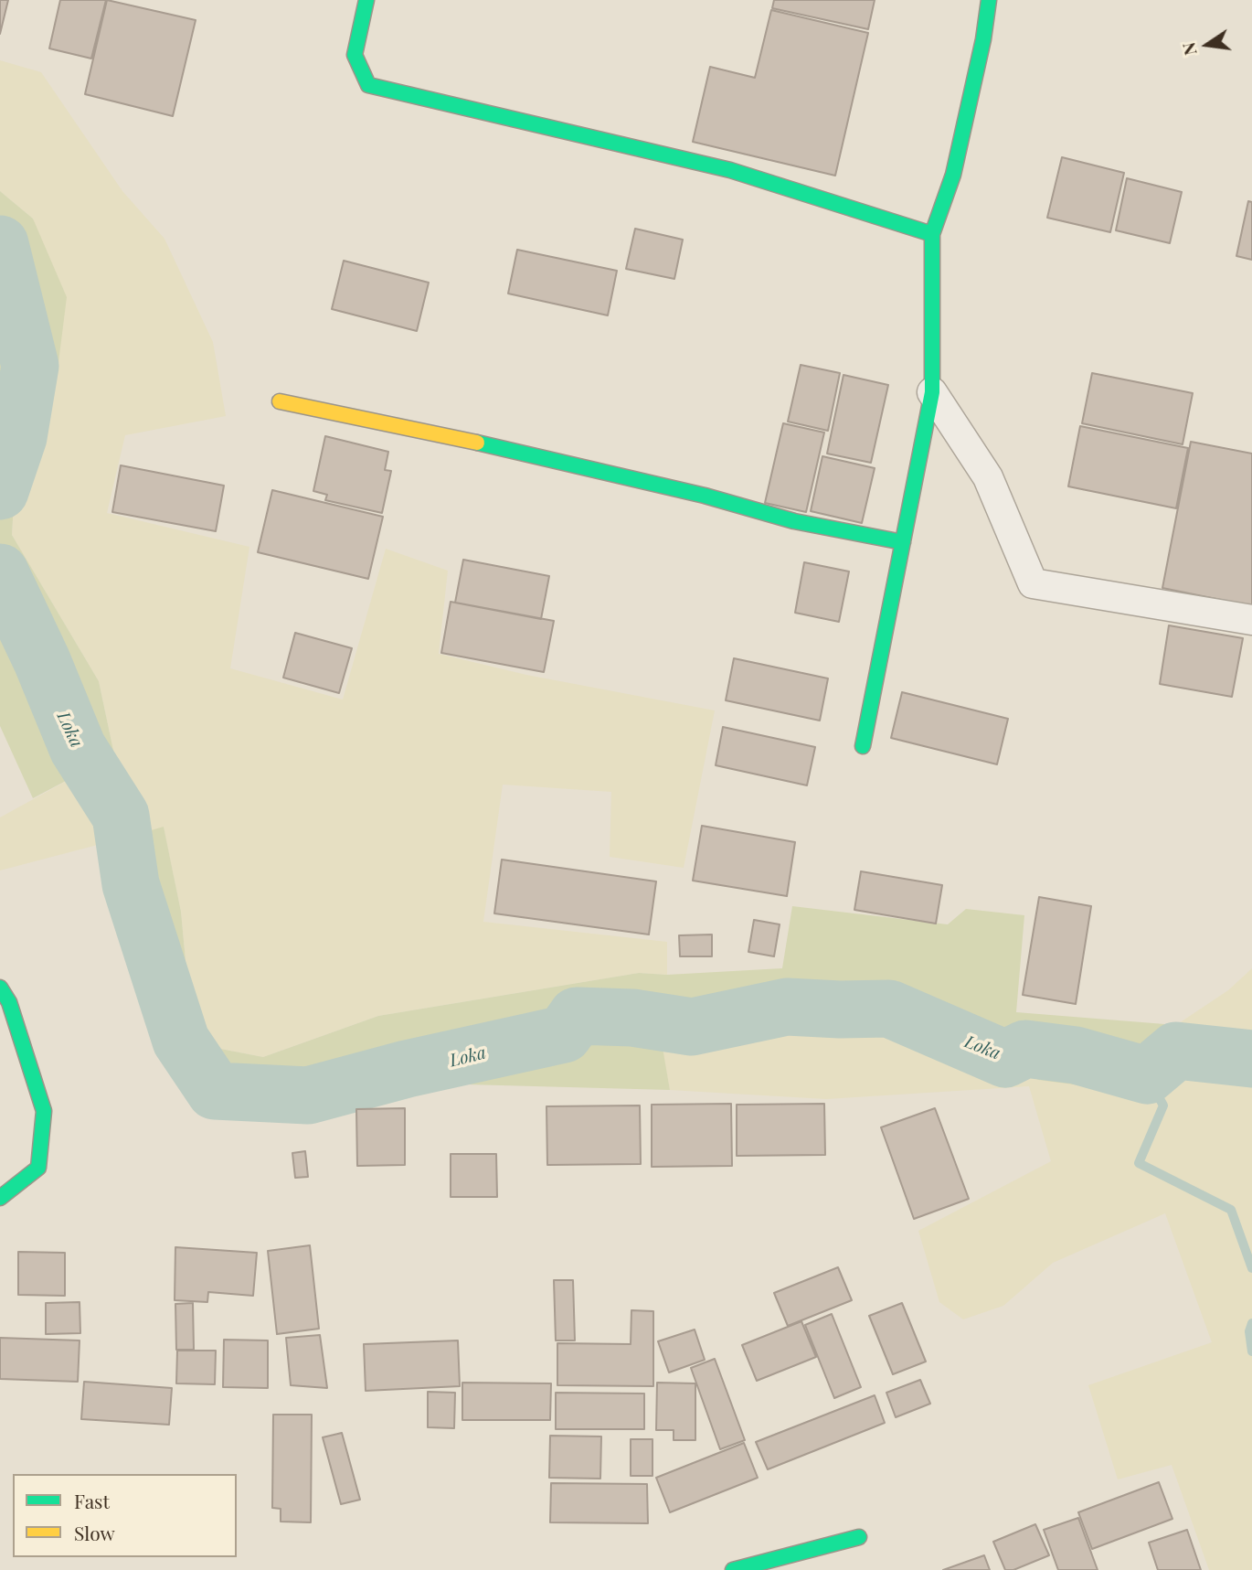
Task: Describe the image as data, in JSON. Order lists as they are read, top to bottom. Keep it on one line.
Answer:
{"water":["Loka"],"legend":["Fast","Slow"],"north":"left"}
